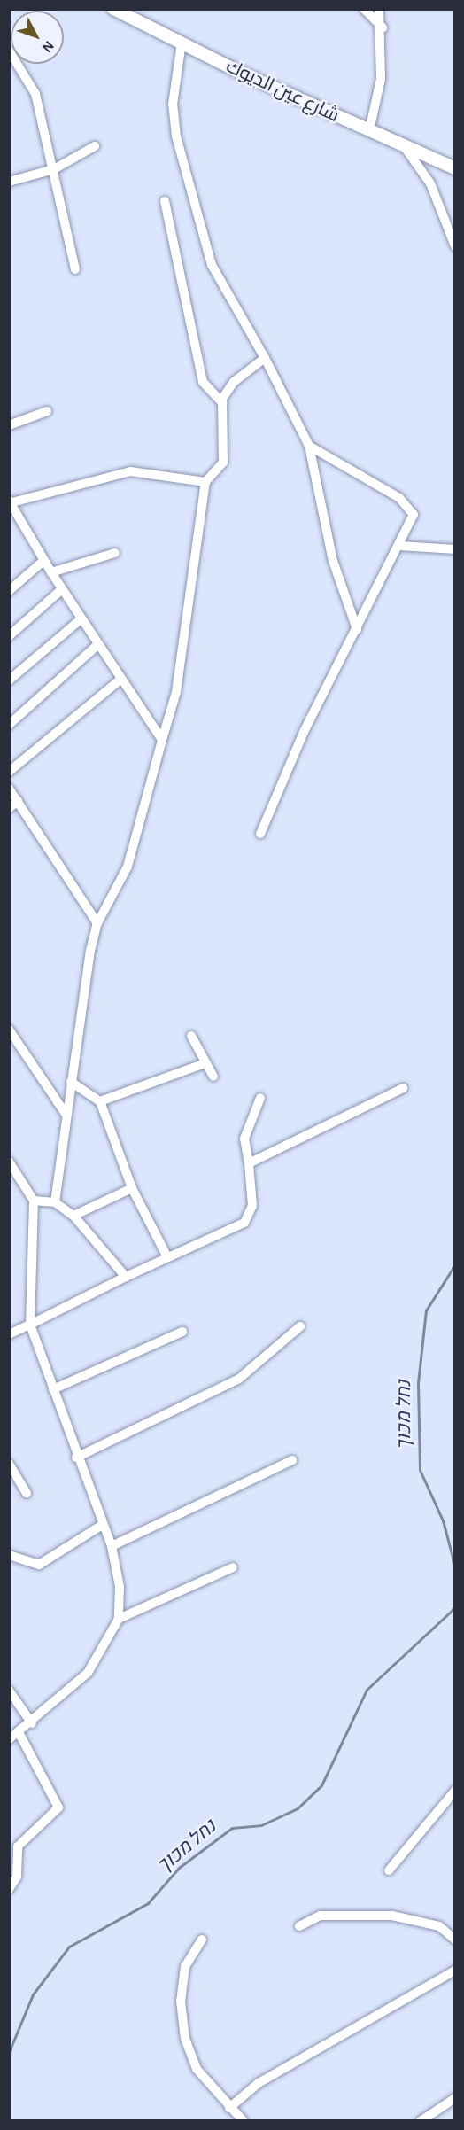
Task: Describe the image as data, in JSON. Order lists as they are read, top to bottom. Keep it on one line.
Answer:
{"streets":{"main road":["شارع عين الديوك"]},"water":["נחל מכוך"],"north":"bottom right"}
